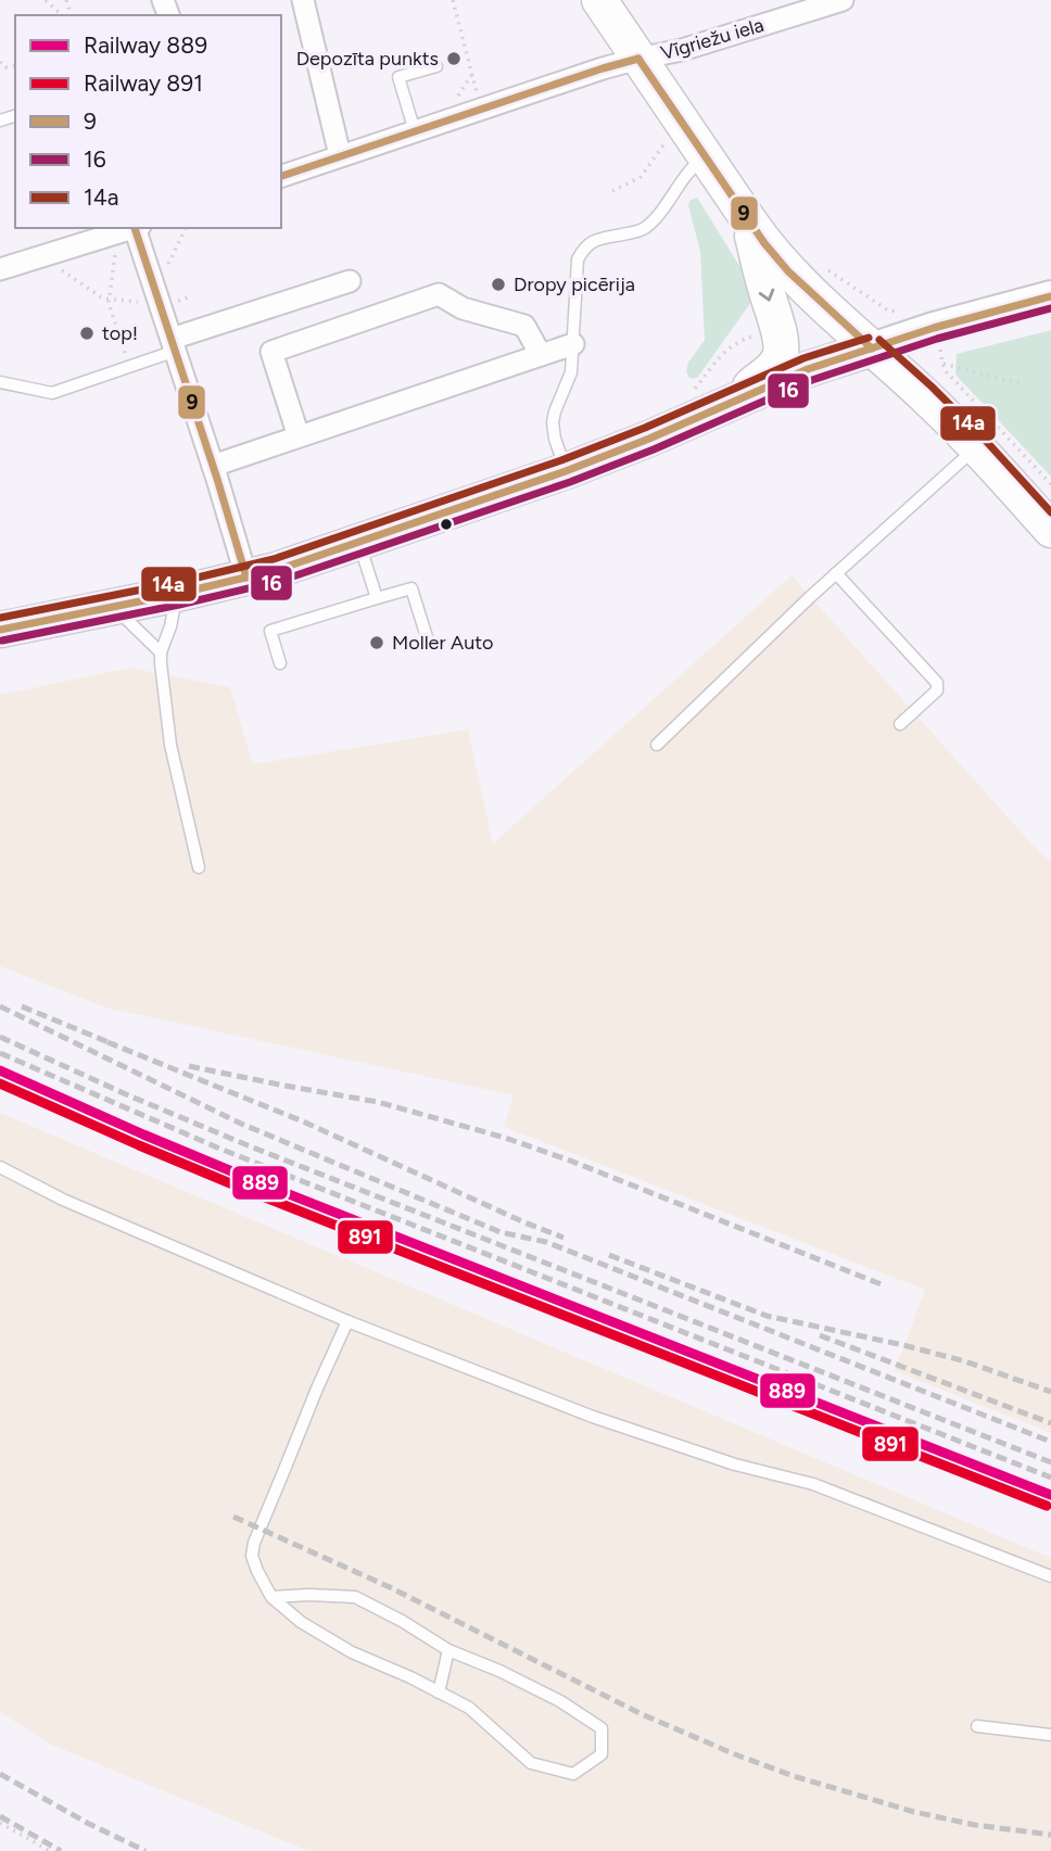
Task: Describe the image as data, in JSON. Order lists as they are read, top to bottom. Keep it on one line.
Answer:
{"streets":{"street":["Vīgriežu iela"]},"places":["Depozīta punkts","Dropy picērija","top!","Moller Auto"],"lines":["transit line 9","transit line 16","transit line 14a","rail line 889","rail line 891"],"legend":["Railway 889","Railway 891","9","16","14a"]}
